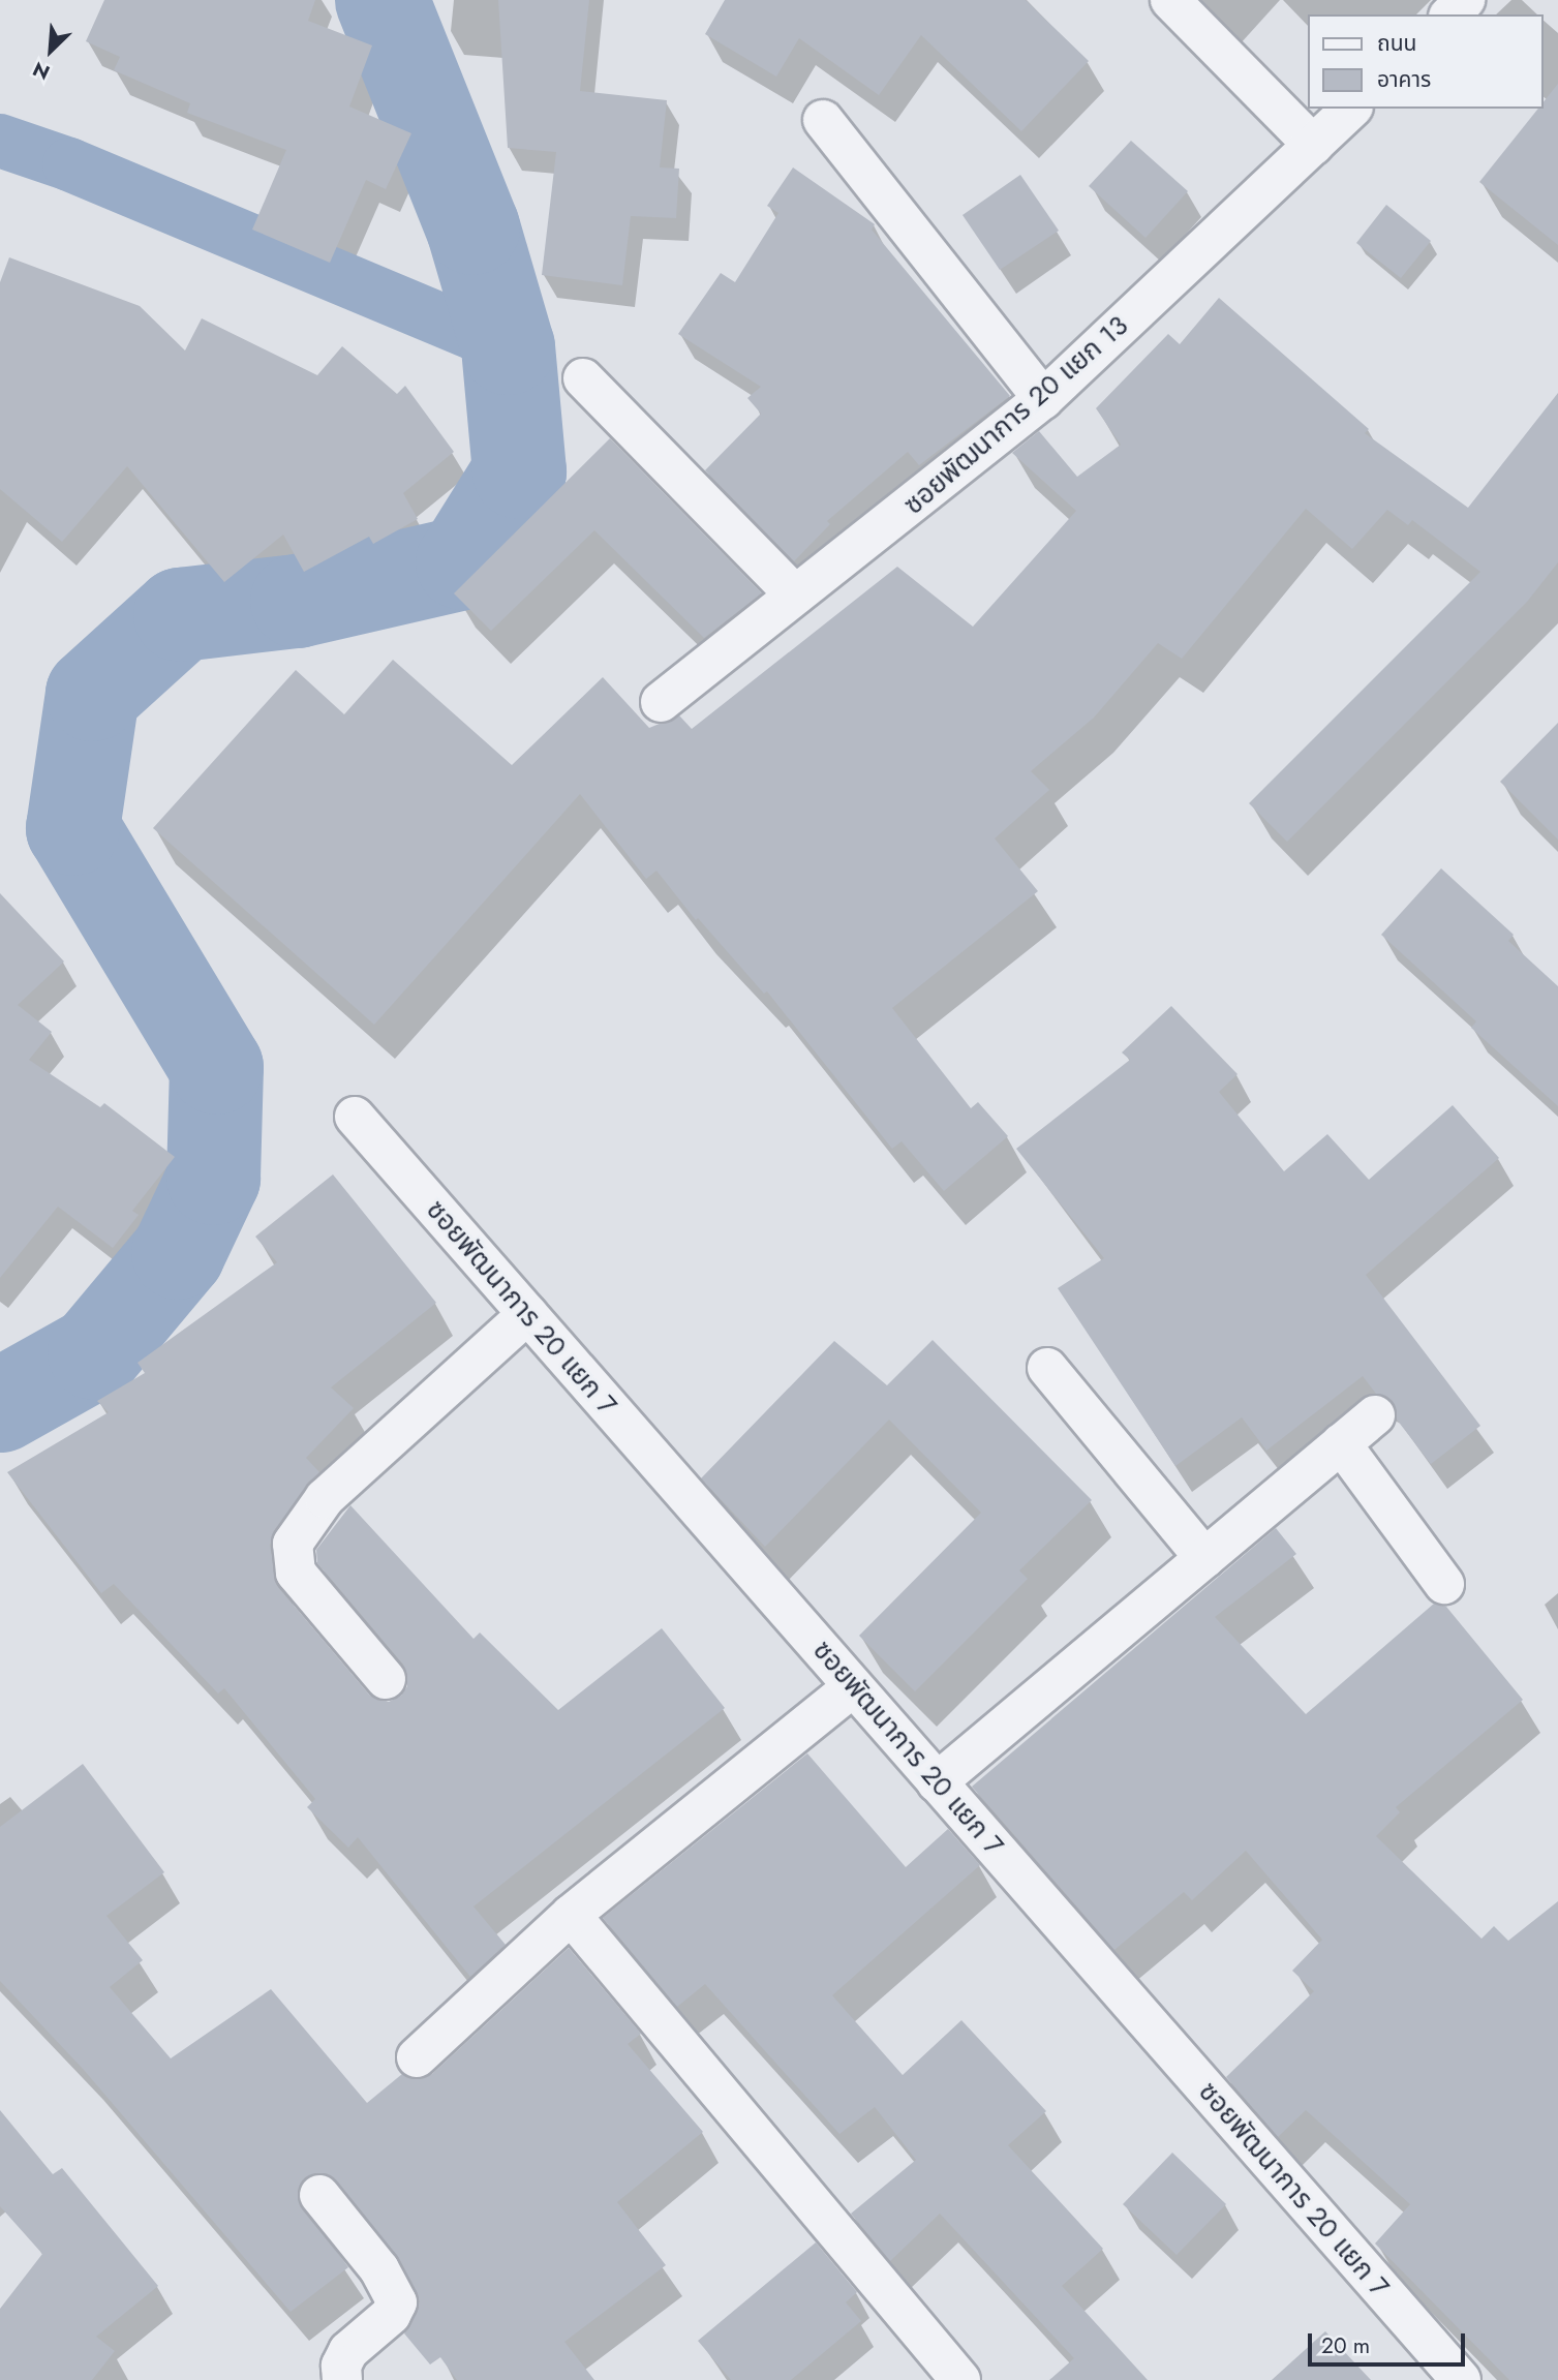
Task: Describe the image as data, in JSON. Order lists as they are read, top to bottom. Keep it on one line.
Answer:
{"streets":{"street":["ซอยพัฒนาการ 20 แยก 13","ซอยพัฒนาการ 20 แยก 7"]},"legend":["ถนน","อาคาร"],"scale_bar":"20 m","north":"bottom left"}
